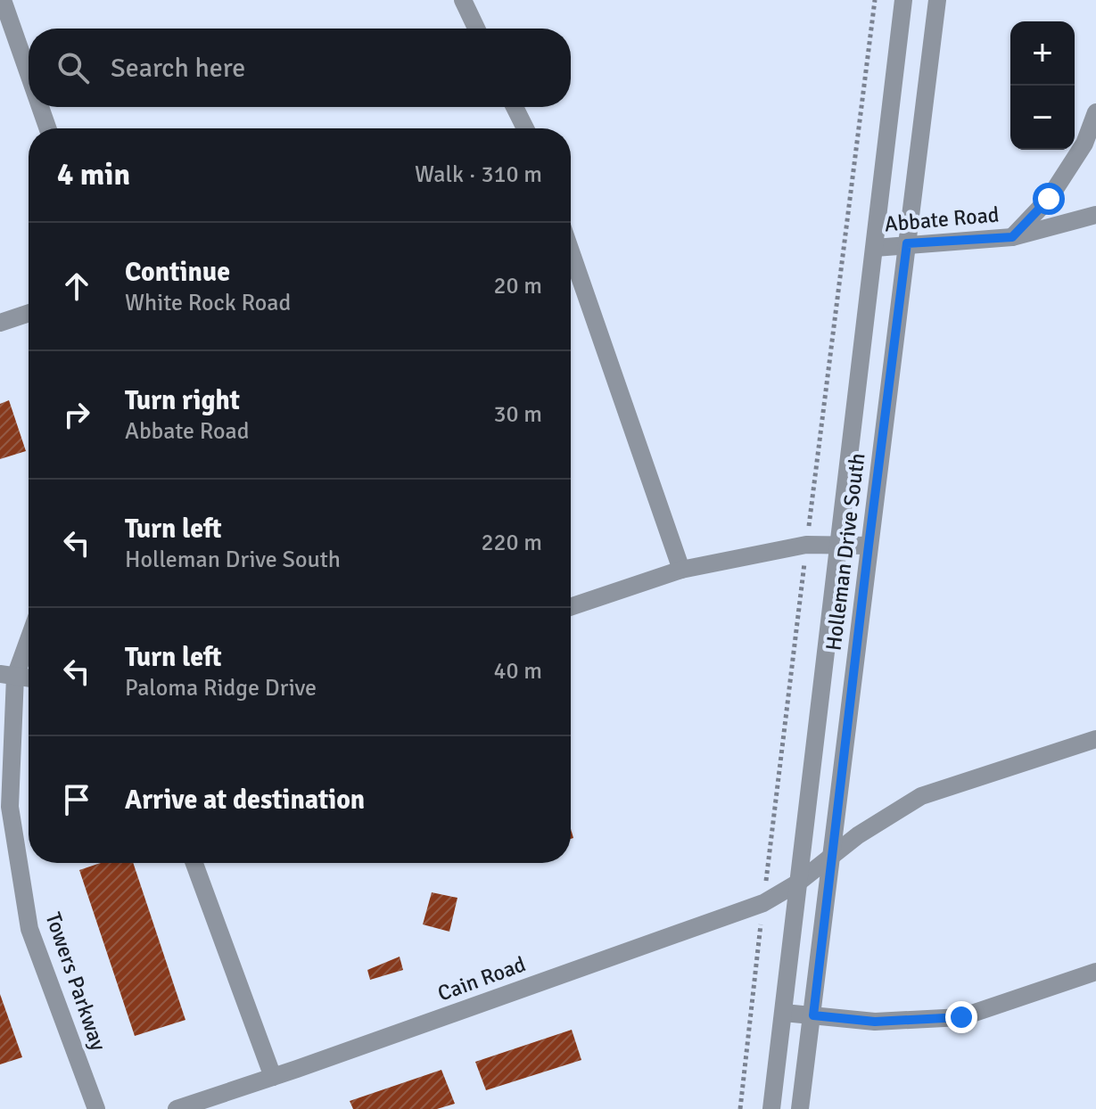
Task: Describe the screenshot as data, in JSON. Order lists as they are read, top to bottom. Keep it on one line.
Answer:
{"streets":{"street":["Abbate Road","Holleman Drive South","Cain Road","Towers Parkway"]},"crossings":[["Abbate Road","Holleman Drive South"],["Holleman Drive South","Cain Road"]],"page":{"map_buttons":["+","−"],"search":"Search here","heading":["4 min","Walk · 310 m"],"list":[["Continue","White Rock Road","20 m"],["Turn right","Abbate Road","30 m"],["Turn left","Holleman Drive South","220 m"],["Turn left","Paloma Ridge Drive","40 m"],"Arrive at destination"]}}
